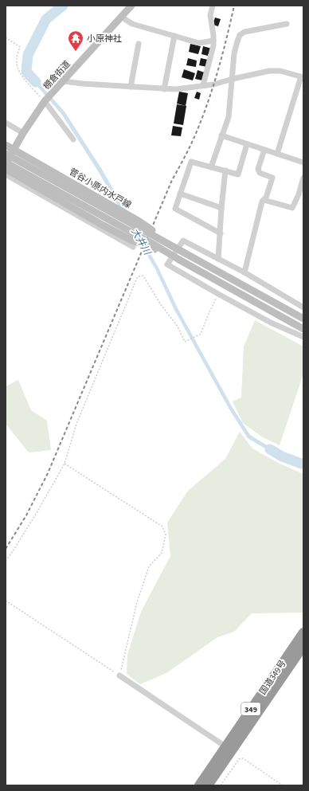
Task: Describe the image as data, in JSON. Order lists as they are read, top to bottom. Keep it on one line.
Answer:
{"streets":{"highway":["国道349号","349"],"main road":["棚倉街道","菅谷小原内水戸線"]},"crossings":[["棚倉街道","菅谷小原内水戸線"]],"water":["大井川"],"places":{"temple":["小原神社"]}}
